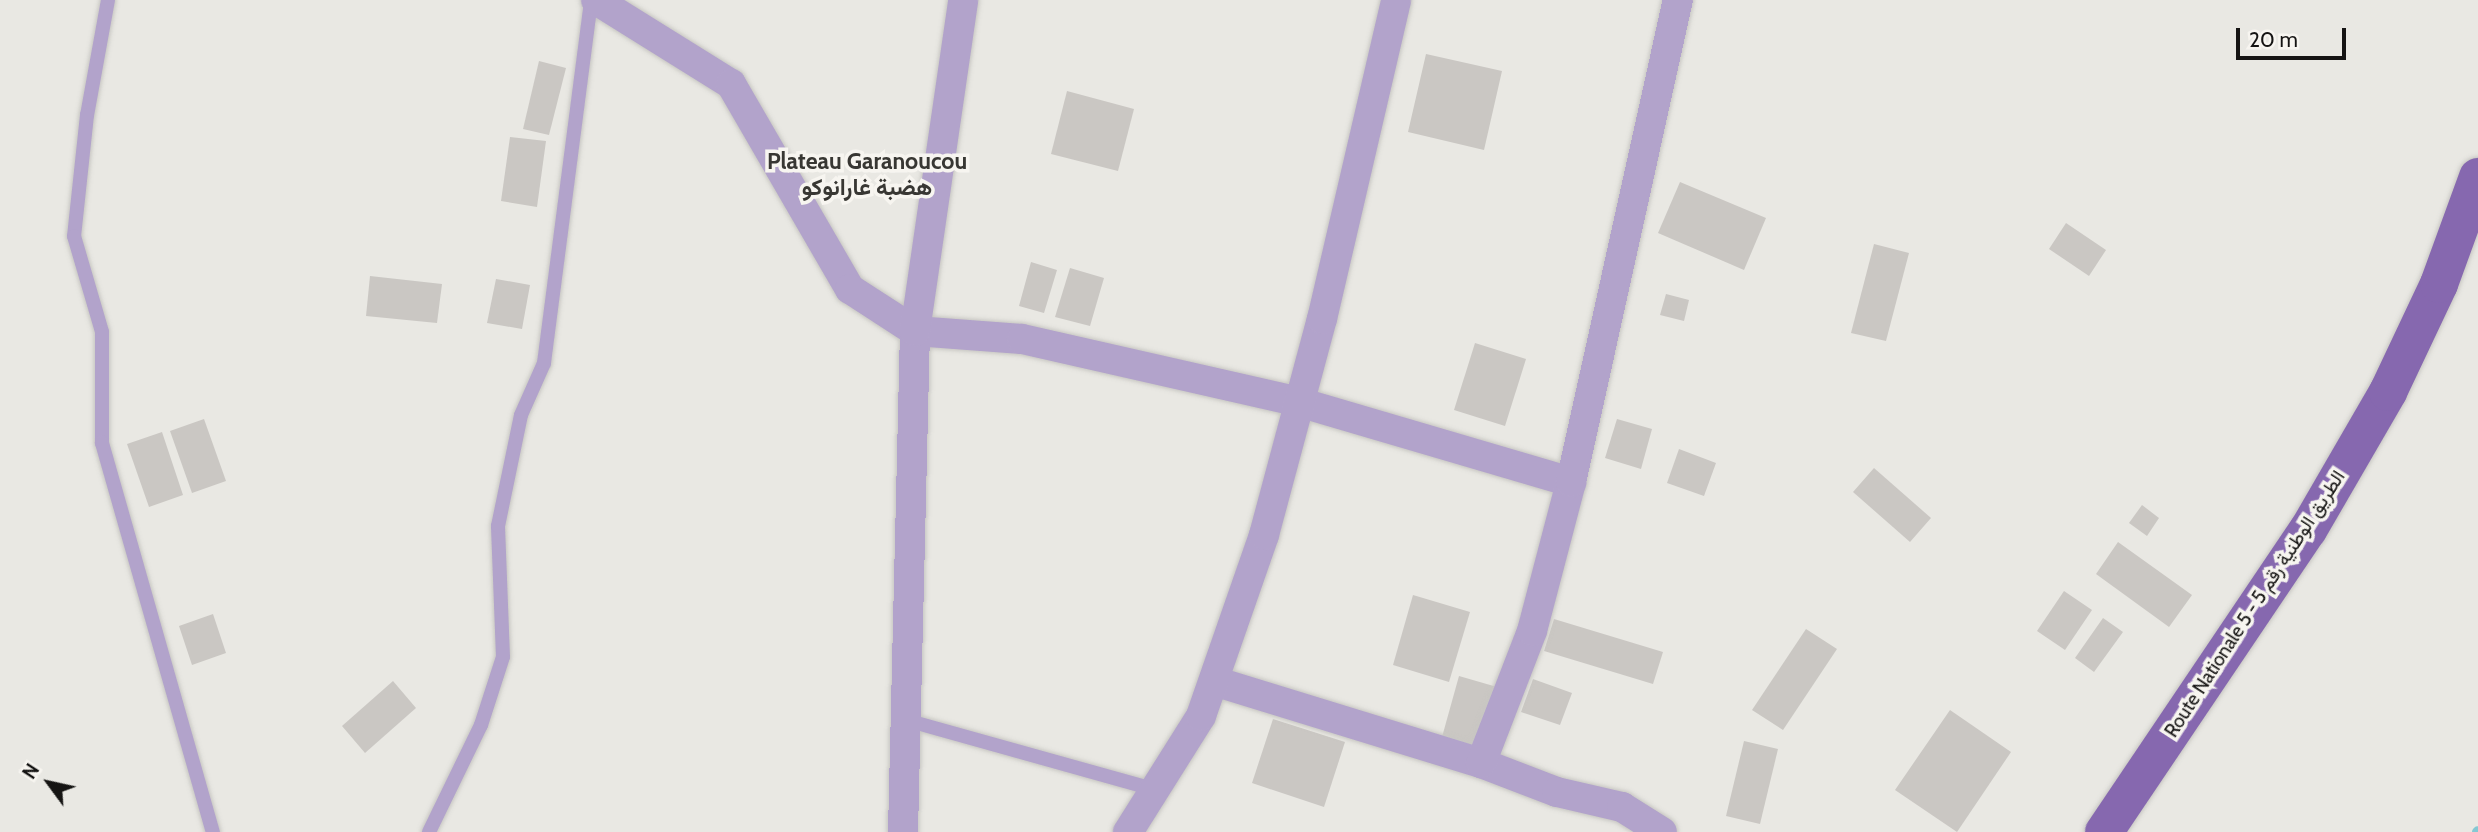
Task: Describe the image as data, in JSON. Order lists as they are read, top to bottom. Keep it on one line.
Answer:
{"streets":{"main road":["Route Nationale 5 - الطريق الوطنية رقم 5"]},"districts":["Plateau Garanoucou هضبة غارانوكو"],"scale_bar":"20 m","north":"top left"}
